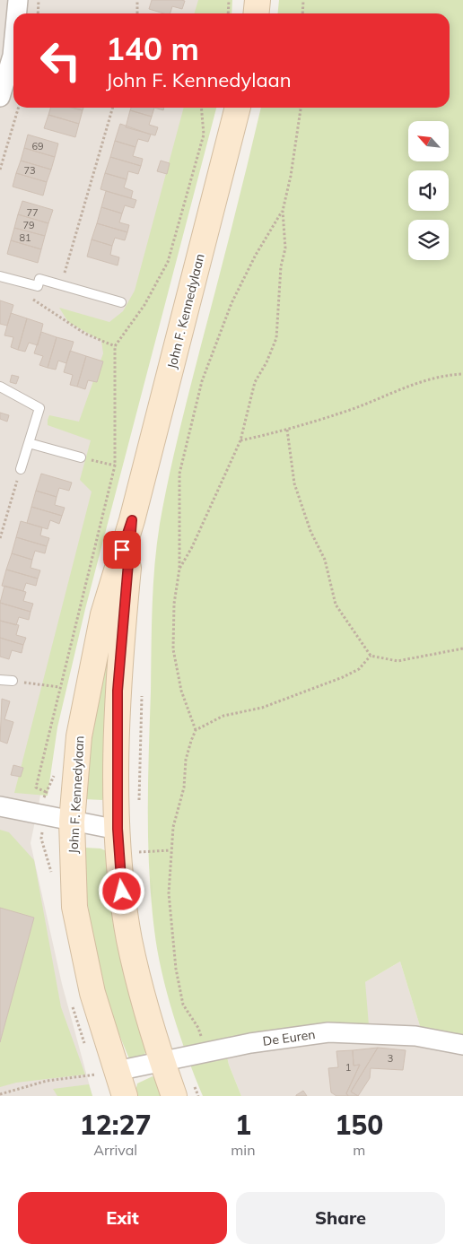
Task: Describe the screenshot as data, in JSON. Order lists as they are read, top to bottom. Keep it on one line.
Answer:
{"streets":{"street":["John F. Kennedylaan","De Euren"]},"crossings":[["John F. Kennedylaan","De Euren"]],"house_numbers":["69","73","77","79","81","3","1"],"north":"top left","page":{"turn":["140 m","John F. Kennedylaan"],"eta":["12:27","Arrival","1","min","150","m"],"buttons":["Exit","Share"]}}
